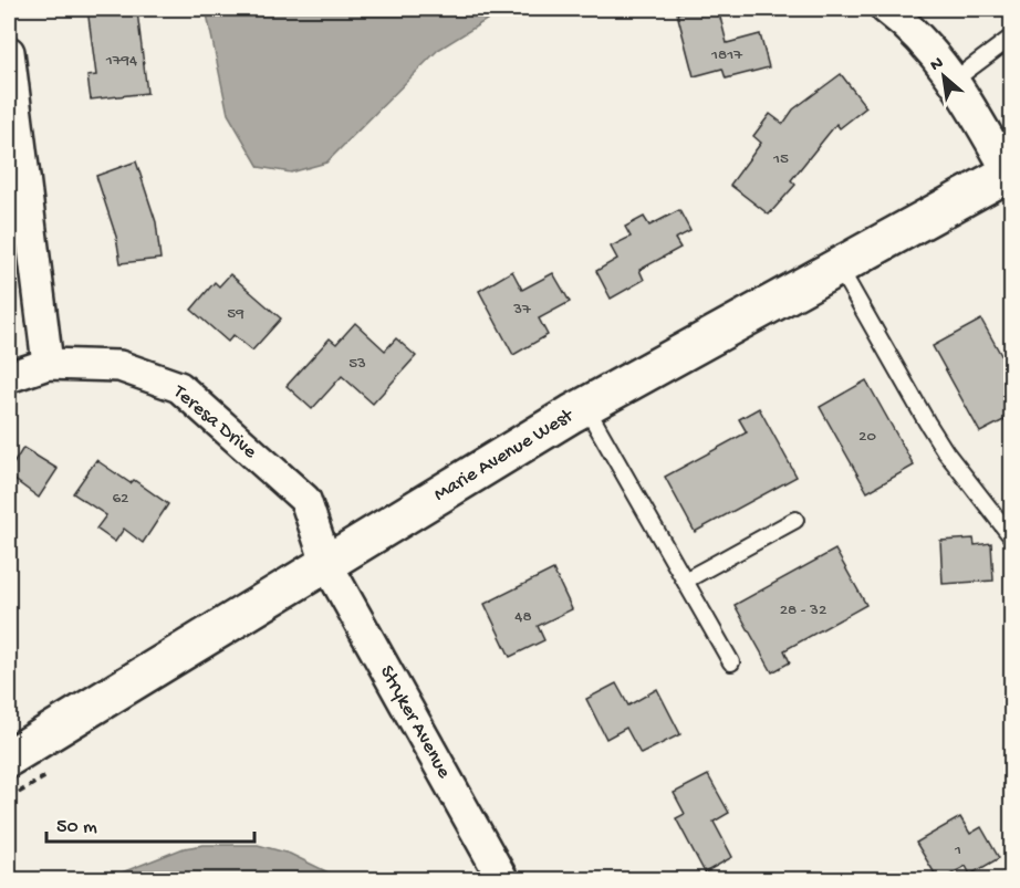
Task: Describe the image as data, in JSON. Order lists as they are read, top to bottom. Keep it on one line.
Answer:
{"streets":{"street":["Teresa Drive","Marie Avenue West","Stryker Avenue"]},"crossings":[["Teresa Drive","Marie Avenue West"],["Teresa Drive","Stryker Avenue"],["Marie Avenue West","Stryker Avenue"]],"house_numbers":["1817","1794","15","37","59","53","20","62","28 - 32","48","1"],"scale_bar":"50 m","north":"top left"}
